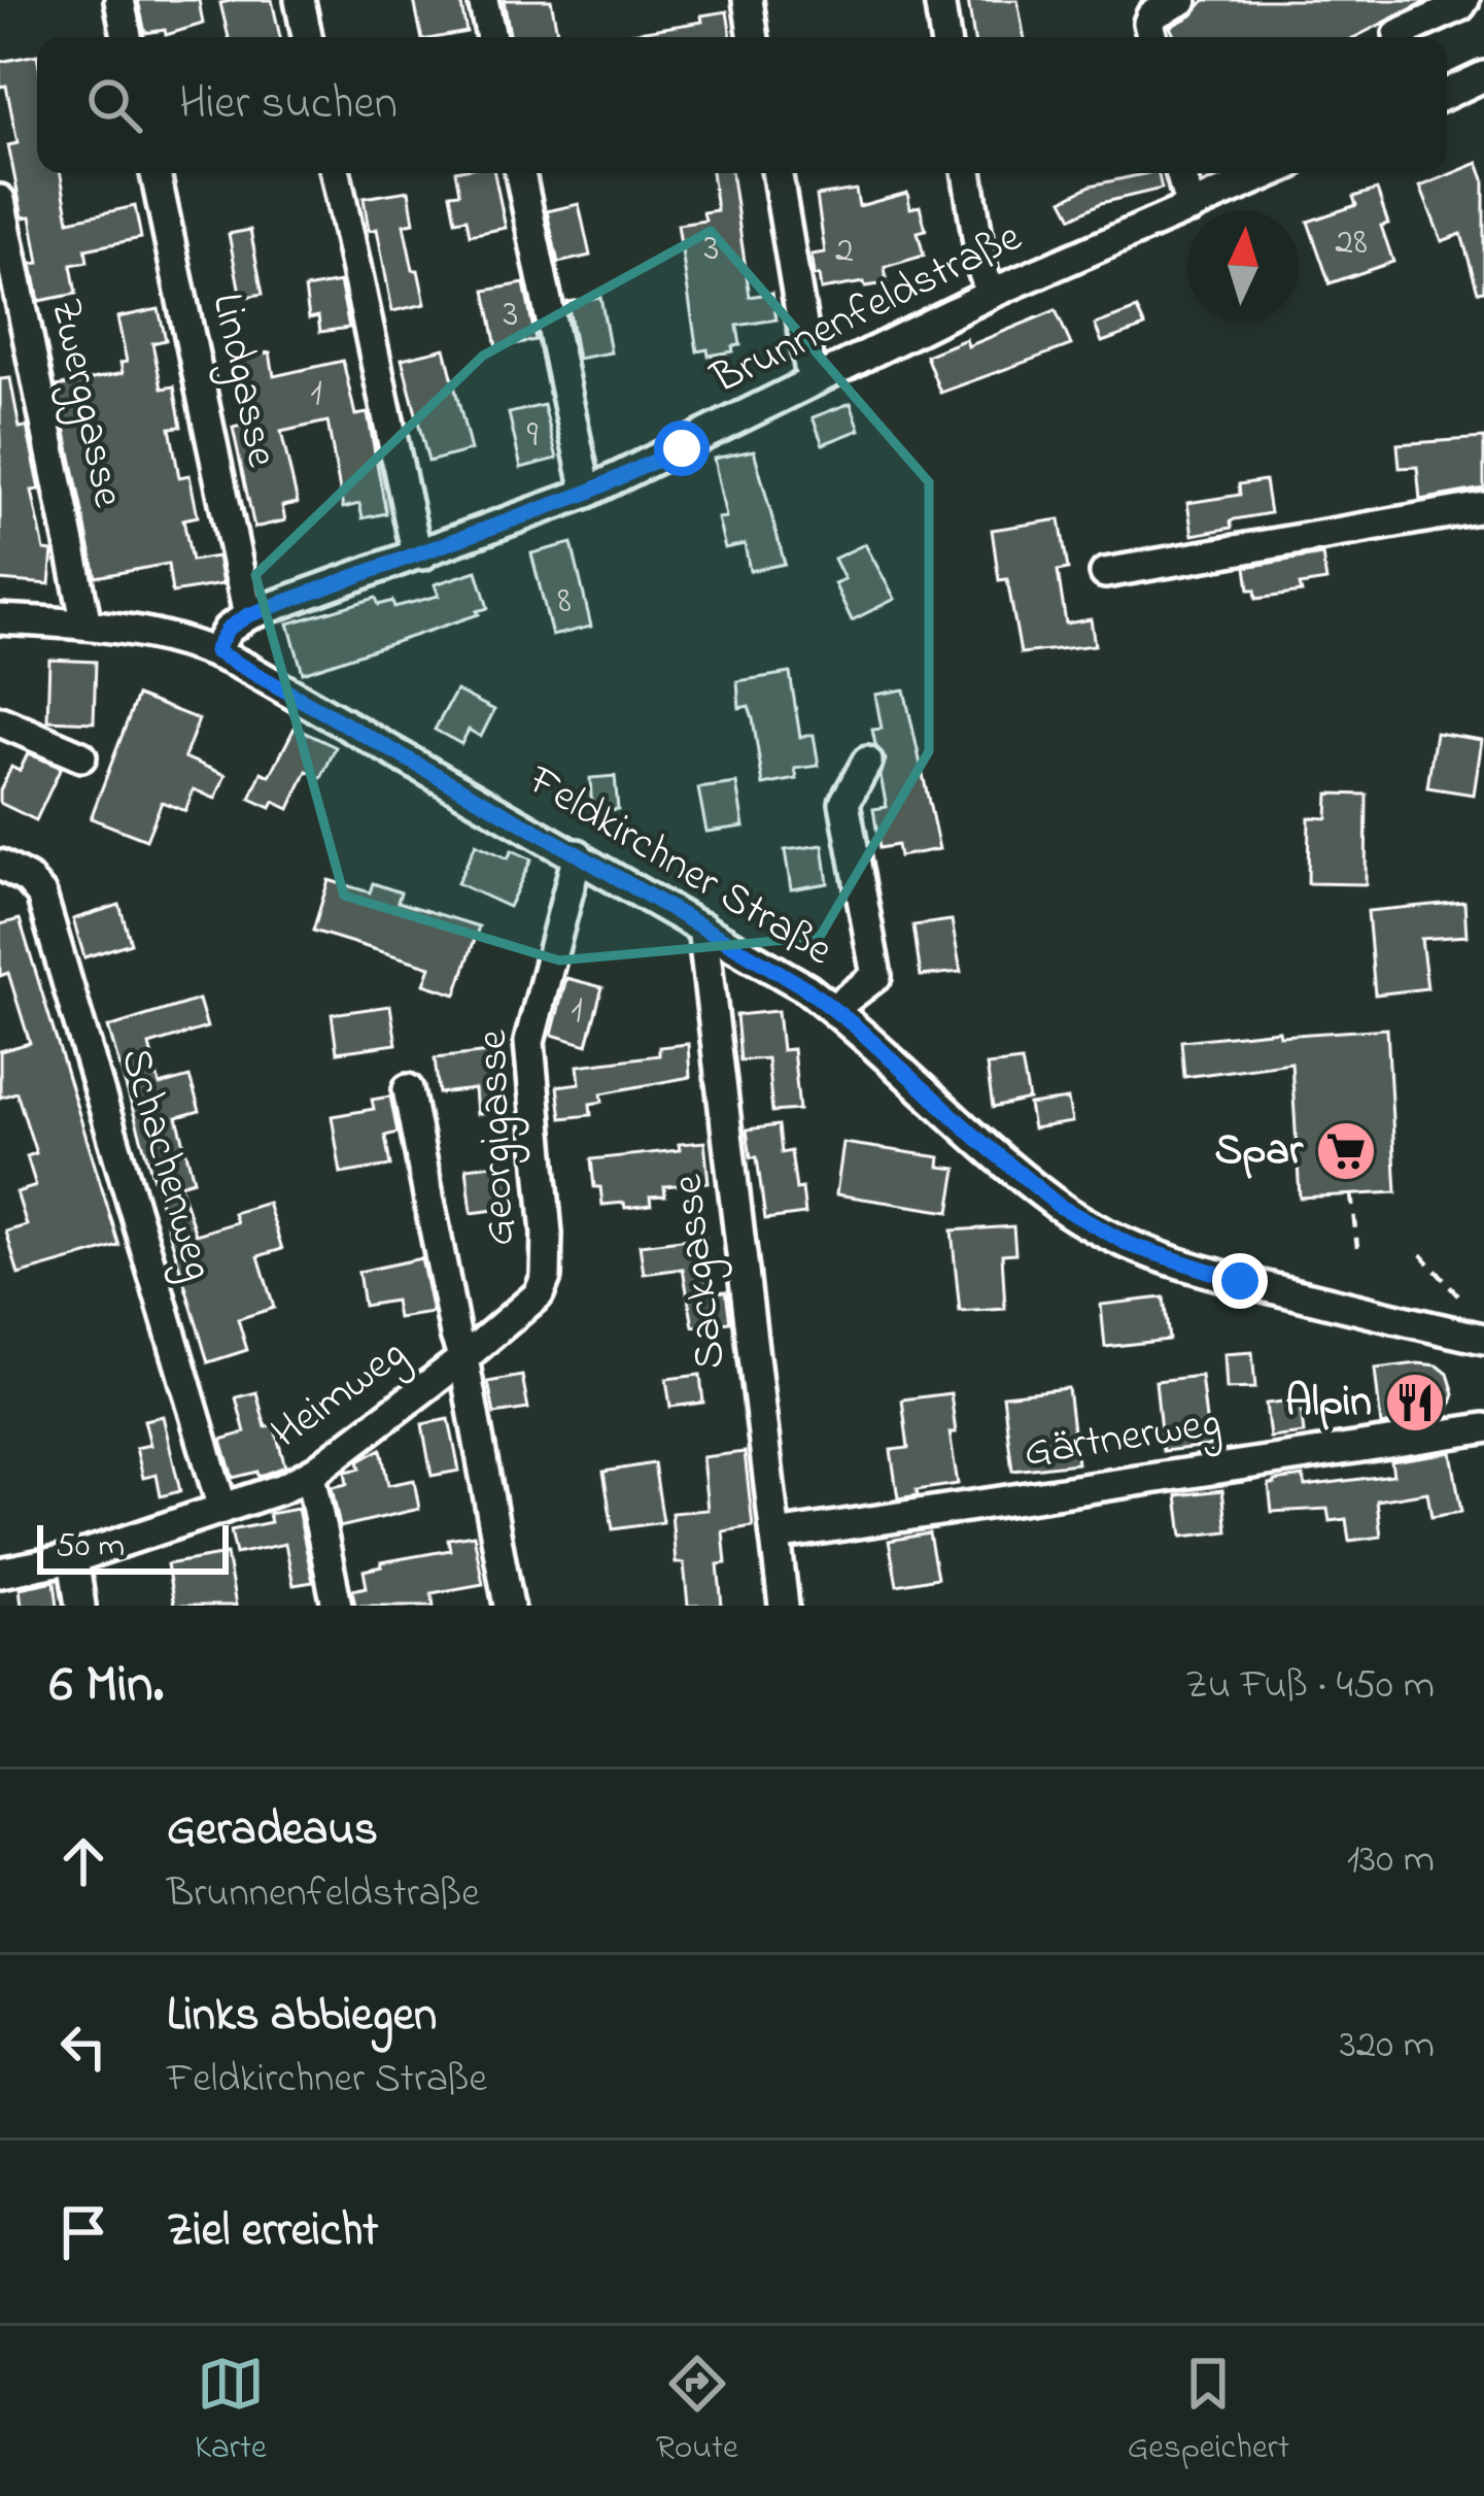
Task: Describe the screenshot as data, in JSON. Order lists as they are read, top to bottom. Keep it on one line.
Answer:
{"streets":{"street":["Brunnenfeldstraße","Lindgasse","Zwerggasse","Feldkirchner Straße","Georgigasse","Schachenweg","Sackgasse","Heimweg","Gärtnerweg"]},"crossings":[["Brunnenfeldstraße","Lindgasse"],["Brunnenfeldstraße","Feldkirchner Straße"],["Zwerggasse","Feldkirchner Straße"],["Feldkirchner Straße","Georgigasse"],["Feldkirchner Straße","Sackgasse"],["Georgigasse","Heimweg"],["Schachenweg","Heimweg"],["Sackgasse","Gärtnerweg"]],"places":{"supermarket":["Spar"],"restaurant":["Alpin"]},"house_numbers":["28","3","2","3","1","9","8","1"],"scale_bar":"50 m","north":"top","page":{"search":"Hier suchen","scale":"50 m","heading":["6 Min.","Zu Fuß · 450 m"],"list":[["Geradeaus","Brunnenfeldstraße","130 m"],["Links abbiegen","Feldkirchner Straße","320 m"],"Ziel erreicht"],"nav":["Karte","Route","Gespeichert"]}}
